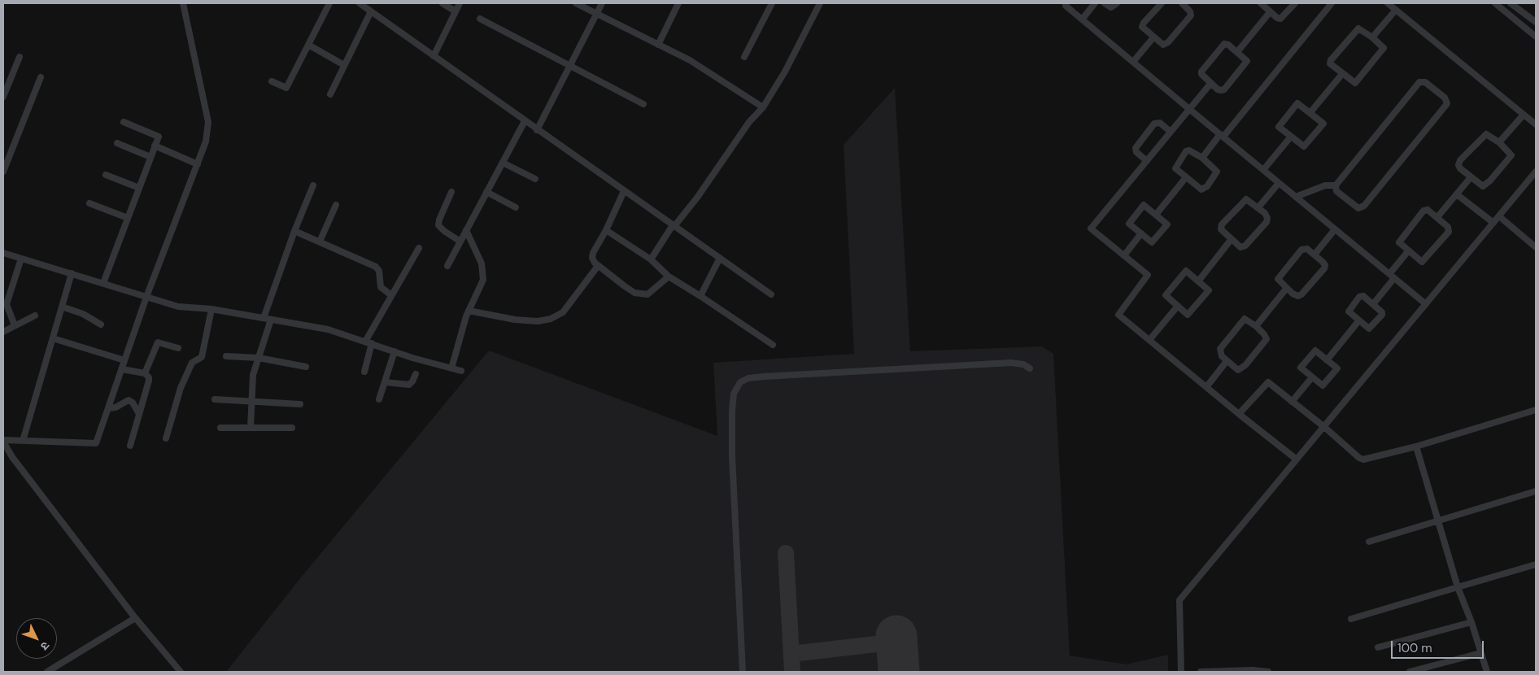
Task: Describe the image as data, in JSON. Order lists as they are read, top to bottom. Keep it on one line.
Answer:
{"scale_bar":"100 m","north":"bottom right"}
